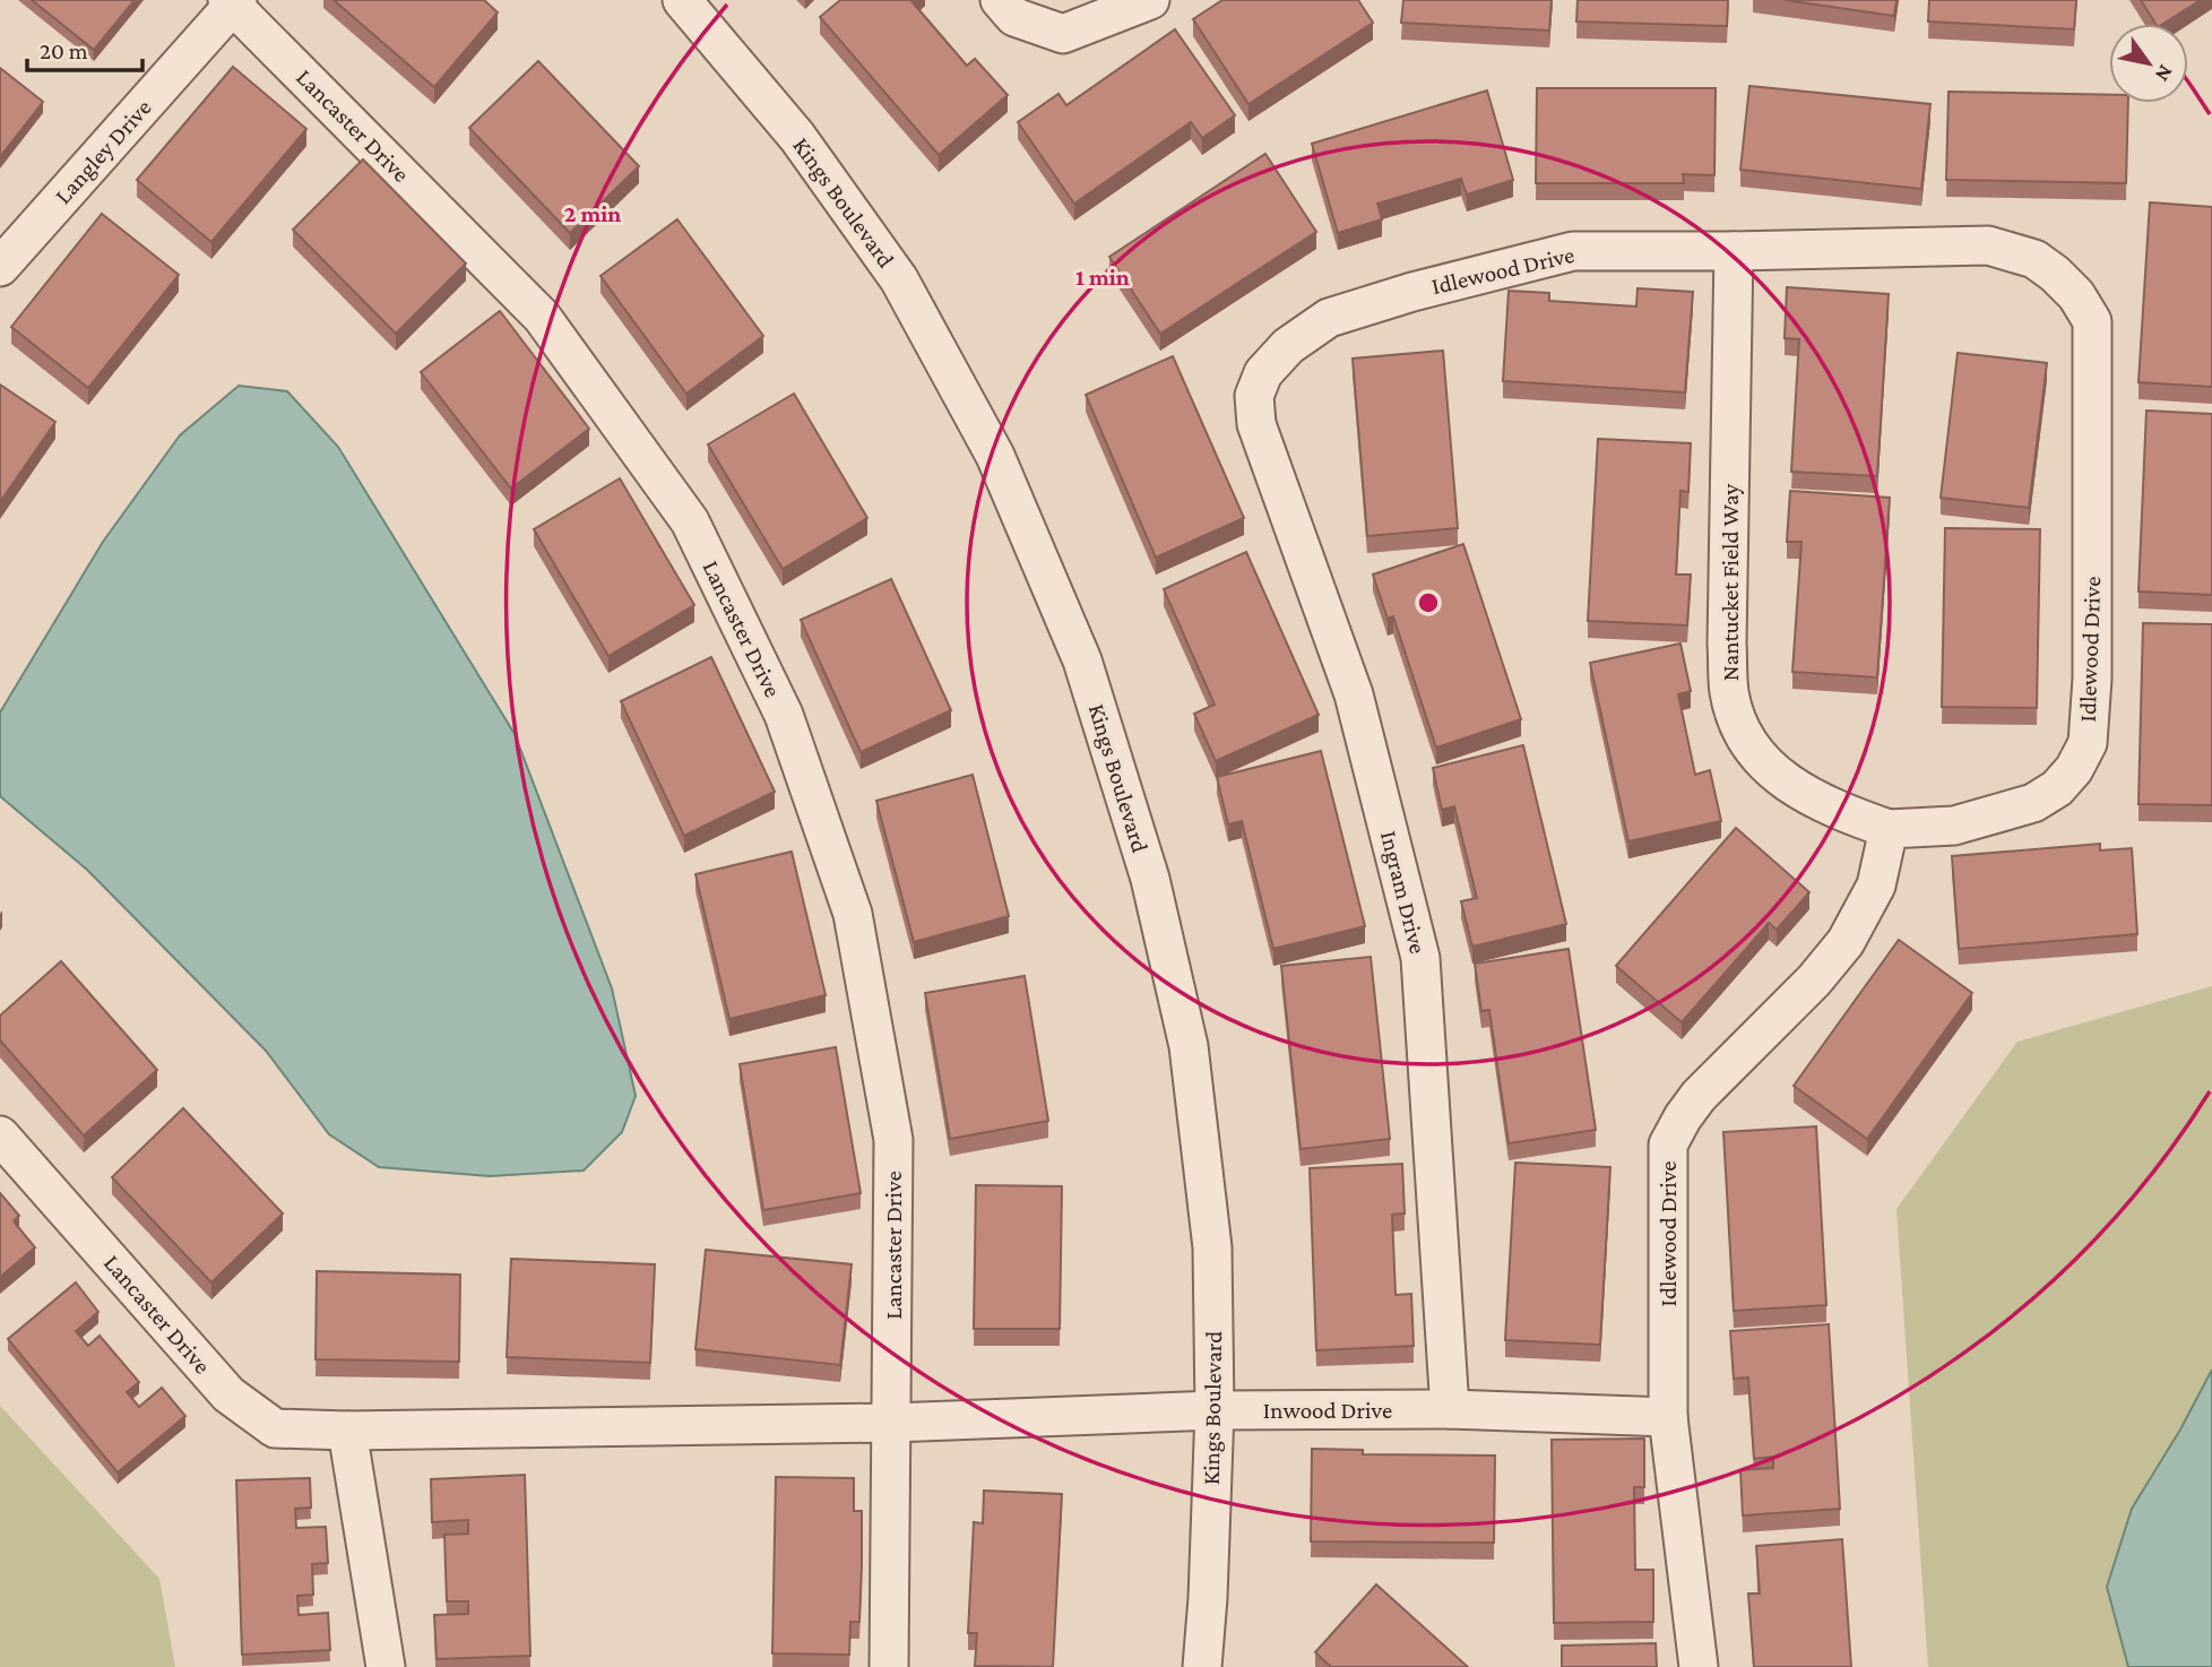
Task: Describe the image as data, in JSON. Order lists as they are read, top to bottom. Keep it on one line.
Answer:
{"streets":{"street":["Lancaster Drive","Langley Drive","Kings Boulevard","Idlewood Drive","Nantucket Field Way","Ingram Drive","Inwood Drive"]},"crossings":[["Lancaster Drive","Langley Drive"],["Lancaster Drive","Inwood Drive"],["Kings Boulevard","Inwood Drive"],["Idlewood Drive","Nantucket Field Way"],["Idlewood Drive","Ingram Drive"],["Idlewood Drive","Inwood Drive"],["Ingram Drive","Inwood Drive"]],"scale_bar":"20 m","north":"bottom right","rings":["2 min","1 min"]}
